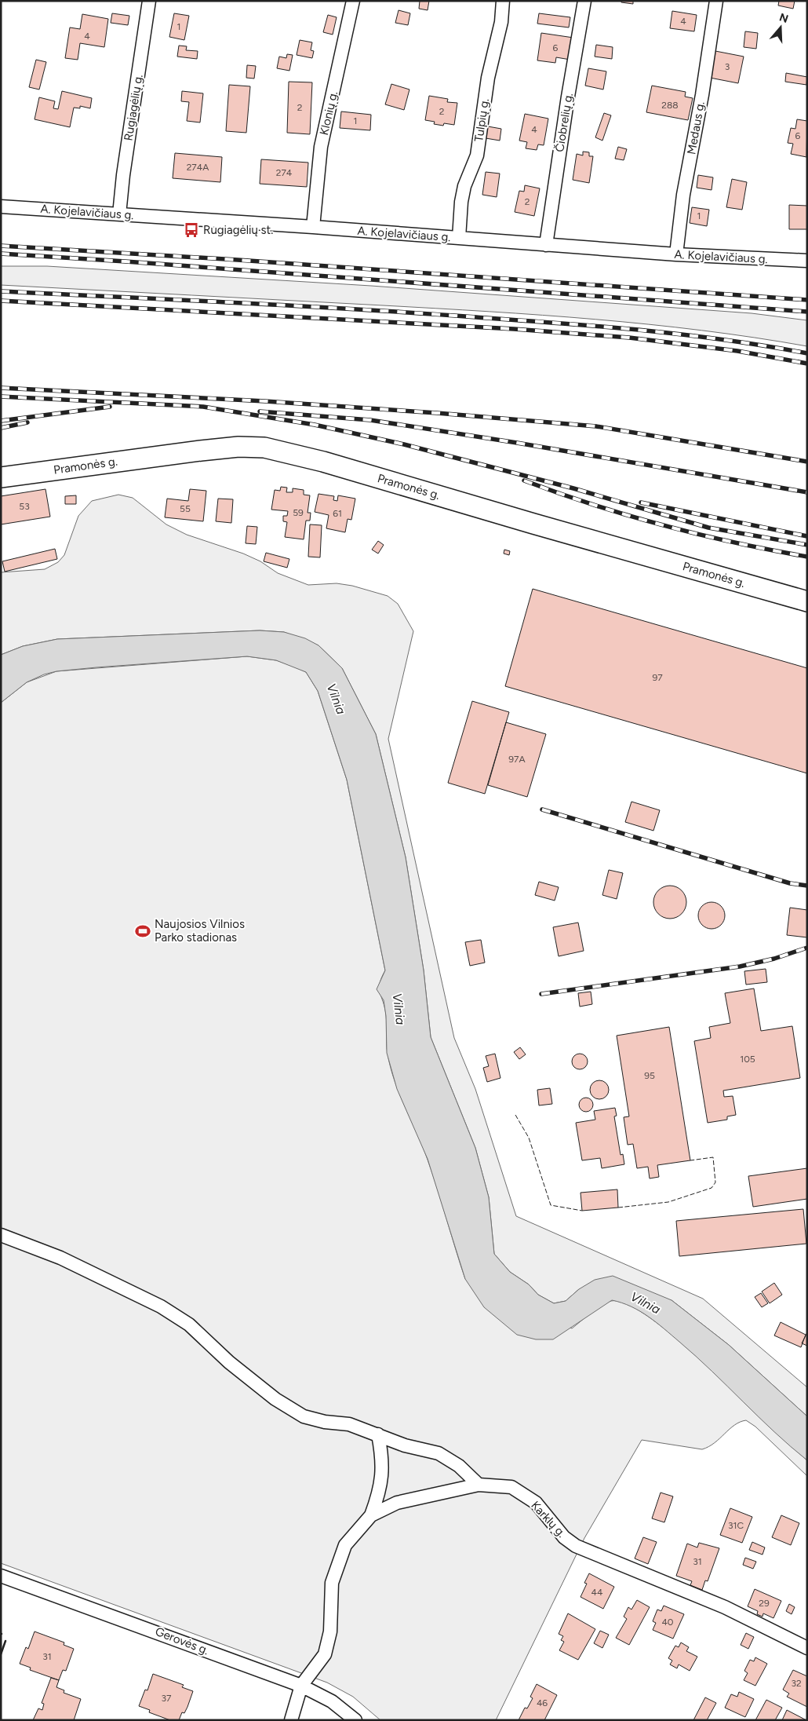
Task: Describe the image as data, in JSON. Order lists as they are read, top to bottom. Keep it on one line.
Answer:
{"streets":{"main road":["Pramonės g."],"street":["Rugiagėlių g.","Klonių g.","Tulpių g.","Čiobrelių g.","Medaus g.","A. Kojelavičiaus g.","Karklų g.","Gerovės g."]},"crossings":[["Rugiagėlių g.","A. Kojelavičiaus g."],["Klonių g.","A. Kojelavičiaus g."],["Tulpių g.","A. Kojelavičiaus g."],["Čiobrelių g.","A. Kojelavičiaus g."],["Medaus g.","A. Kojelavičiaus g."],["Karklų g.","Gerovės g."]],"water":["Vilnia"],"places":{"bus stop":["Rugiagėlių st."],"sports":["Naujosios Vilnios Parko stadionas"]},"house_numbers":["4","1","4","6","3","288","2","2","1","4","6","274A","274","2","1","53","55","59","61","97","97A","105","95","31C","31","44","29","40","31","32","37","46"],"north":"top"}
